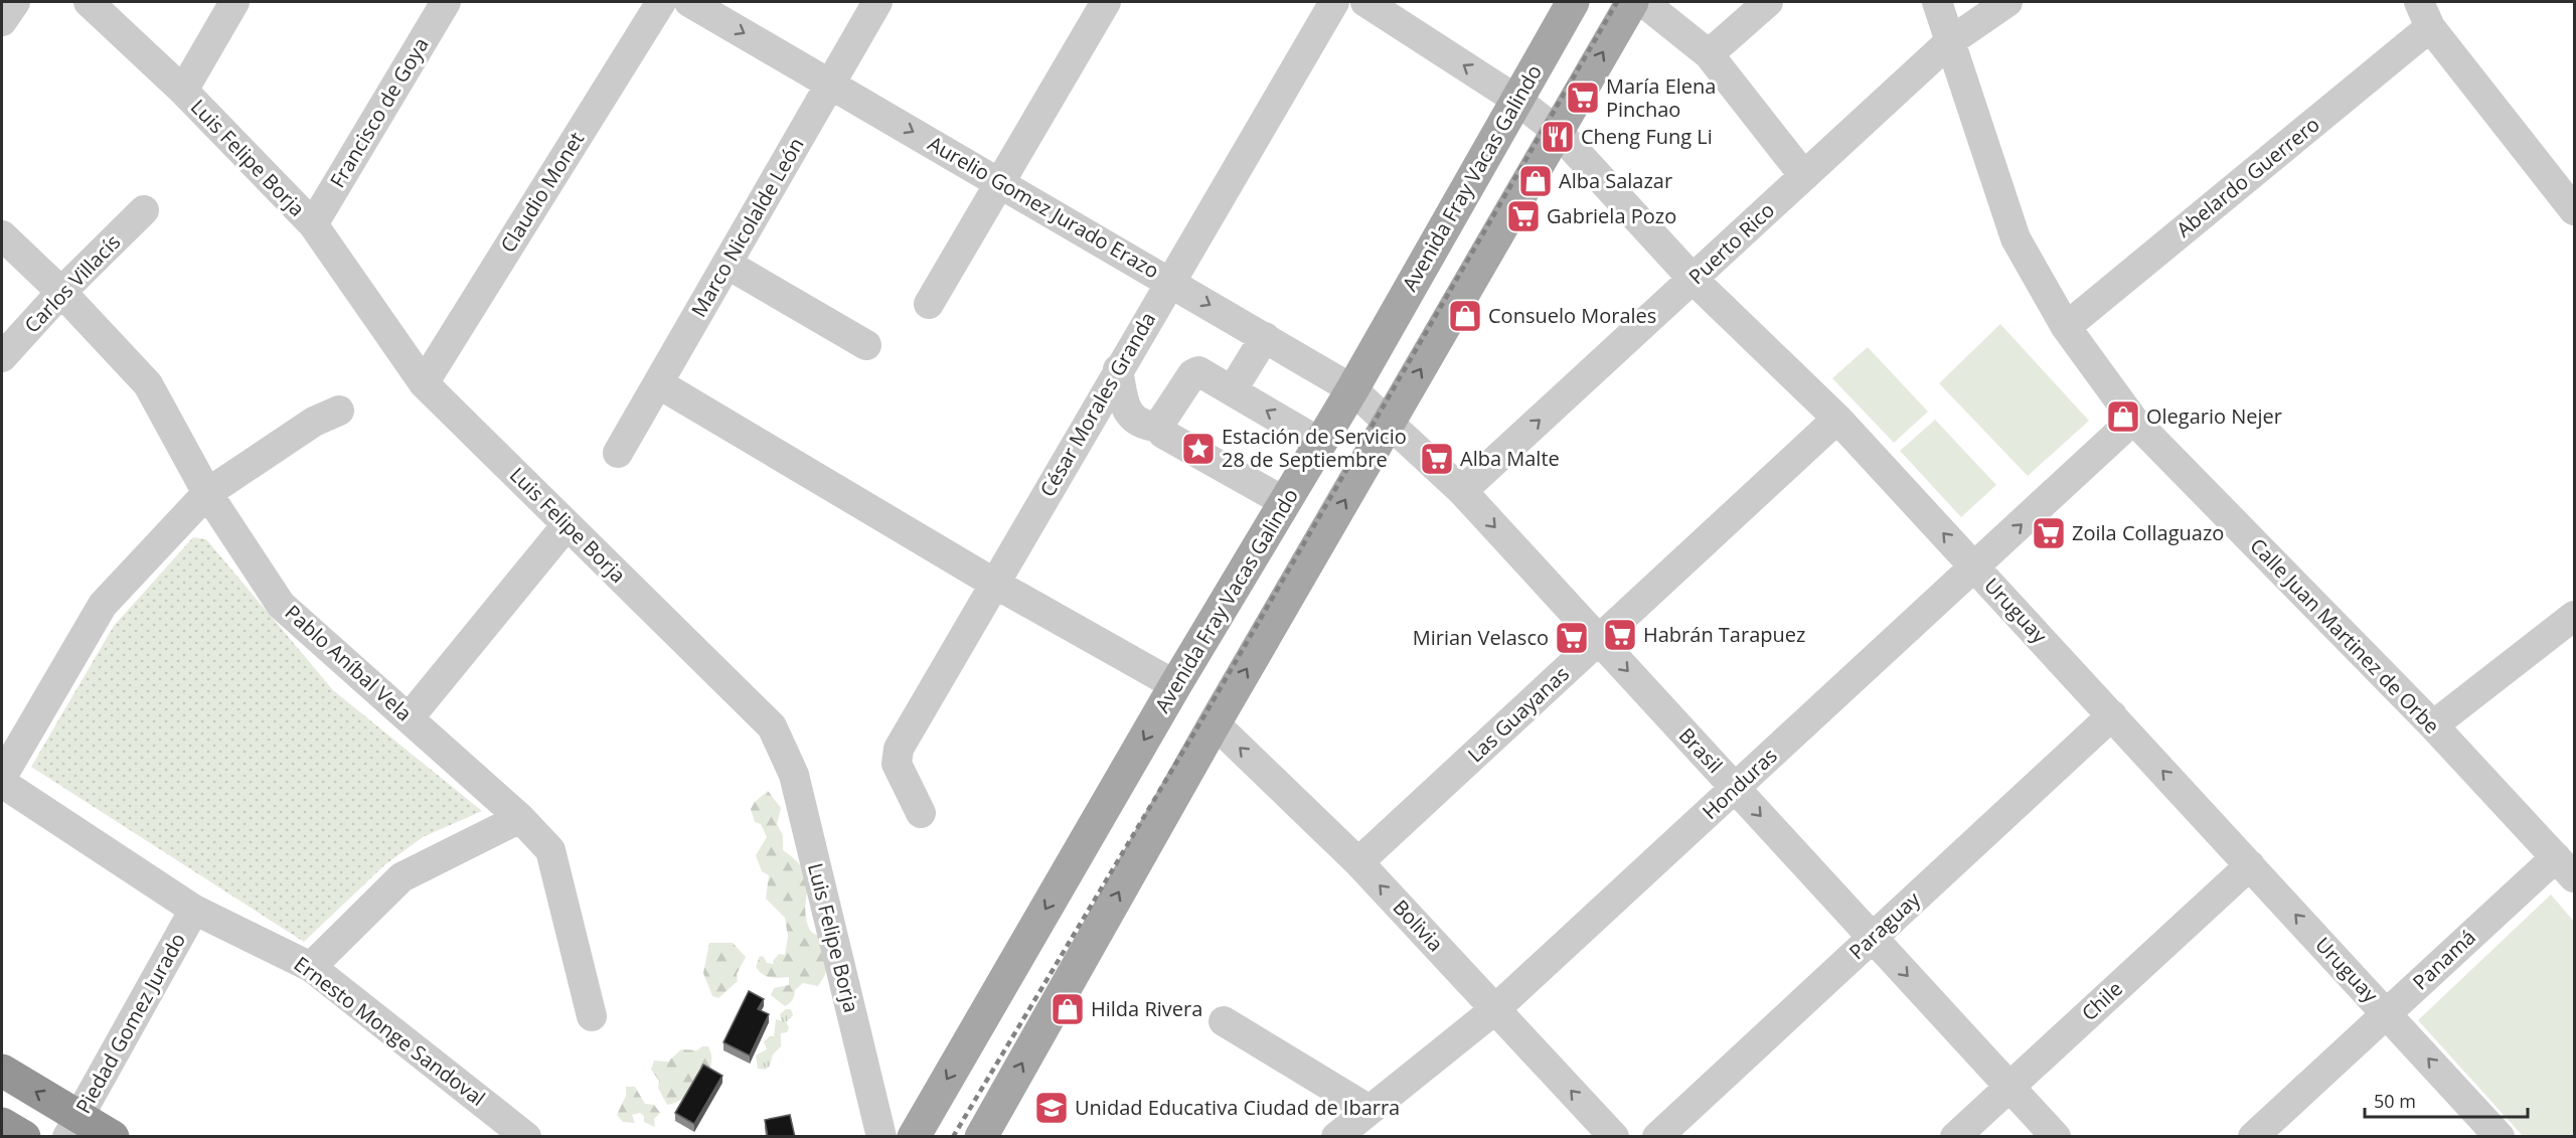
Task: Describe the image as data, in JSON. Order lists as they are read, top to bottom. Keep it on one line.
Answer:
{"streets":{"main road":["Avenida Fray Vacas Galindo"],"street":["Francisco de Goya","Luis Felipe Borja","Abelardo Guerrero","Claudio Monet","Aurelio Gomez Jurado Erazo","Marco Nicolalde León","Puerto Rico","Carlos Villacís","César Morales Granda","Uruguay","Calle Juan Martinez de Orbe","Pablo Aníbal Vela","Las Guayanas","Brasil","Honduras","Bolivia","Paraguay","Panamá","Chile","Piedad Gomez Jurado","Ernesto Monge Sandoval"]},"crossings":[["Francisco de Goya","Luis Felipe Borja"],["Luis Felipe Borja","Claudio Monet"],["Abelardo Guerrero","Calle Juan Martinez de Orbe"],["Avenida Fray Vacas Galindo","Aurelio Gomez Jurado Erazo"],["Avenida Fray Vacas Galindo","Uruguay"],["Aurelio Gomez Jurado Erazo","Marco Nicolalde León"],["Aurelio Gomez Jurado Erazo","César Morales Granda"],["Aurelio Gomez Jurado Erazo","Brasil"],["Puerto Rico","Uruguay"],["Puerto Rico","Calle Juan Martinez de Orbe"],["Puerto Rico","Brasil"],["Carlos Villacís","Pablo Aníbal Vela"],["Uruguay","Las Guayanas"],["Uruguay","Honduras"],["Uruguay","Paraguay"],["Uruguay","Panamá"],["Uruguay","Chile"],["Calle Juan Martinez de Orbe","Honduras"],["Calle Juan Martinez de Orbe","Panamá"],["Las Guayanas","Brasil"],["Las Guayanas","Bolivia"],["Brasil","Honduras"],["Brasil","Paraguay"],["Brasil","Chile"],["Honduras","Bolivia"],["Piedad Gomez Jurado","Ernesto Monge Sandoval"]],"one_way":["Puerto Rico","Uruguay","Brasil","Bolivia"],"places":{"supermarket":["María Elena Pinchao","Gabriela Pozo","Alba Malte","Zoila Collaguazo","Habrán Tarapuez","Mirian Velasco"],"restaurant":["Cheng Fung Li"],"shop":["Alba Salazar","Consuelo Morales","Olegario Nejer","Hilda Rivera"],"place":["Estación de Servicio 28 de Septiembre"],"school or university":["Unidad Educativa Ciudad de Ibarra"]},"scale_bar":"50 m"}
